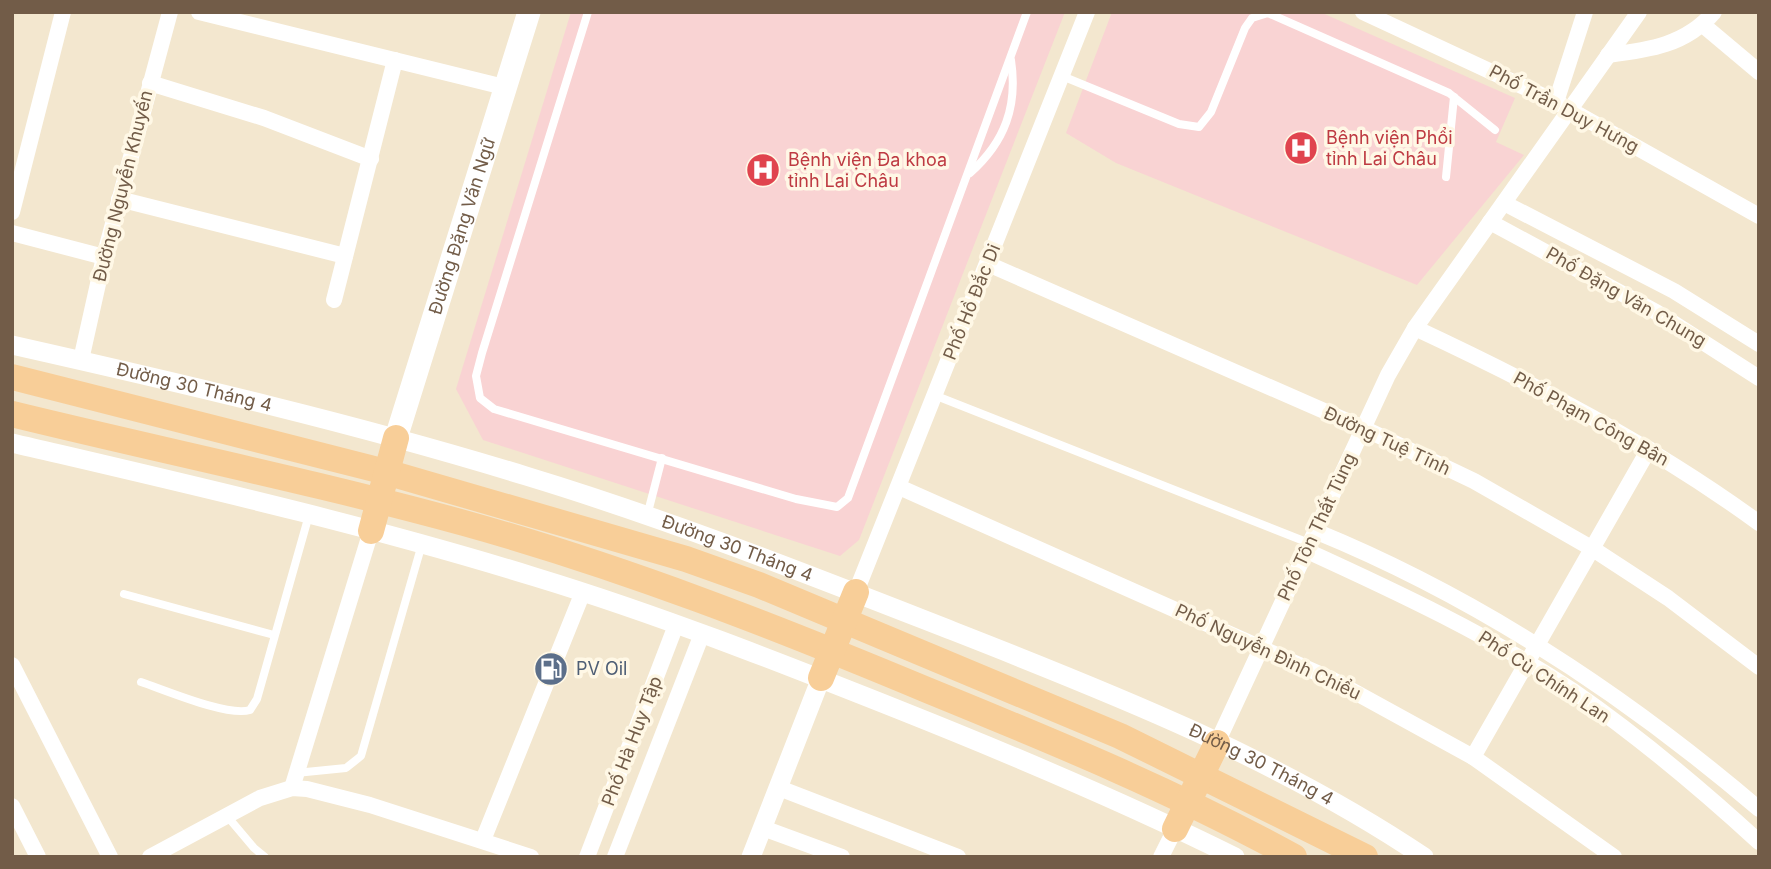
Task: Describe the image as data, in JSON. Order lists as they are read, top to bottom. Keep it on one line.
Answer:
{"streets":{"highway":["Đường 30 Tháng 4"],"main road":["Đường Đặng Văn Ngữ"],"street":["Phố Trần Duy Hưng","Đường Nguyễn Khuyến","Phố Đặng Văn Chung","Phố Hồ Đắc Di","Phố Phạm Công Bân","Đường Tuệ Tĩnh","Phố Tôn Thất Tùng","Phố Nguyễn Đình Chiểu","Phố Cù Chính Lan","Phố Hà Huy Tập"]},"crossings":[["Phố Trần Duy Hưng","Phố Tôn Thất Tùng"],["Đường Nguyễn Khuyến","Đường 30 Tháng 4"],["Đường Đặng Văn Ngữ","Đường 30 Tháng 4"],["Phố Đặng Văn Chung","Phố Tôn Thất Tùng"],["Phố Hồ Đắc Di","Đường 30 Tháng 4"],["Phố Hồ Đắc Di","Đường Tuệ Tĩnh"],["Phố Hồ Đắc Di","Phố Nguyễn Đình Chiểu"],["Đường 30 Tháng 4","Phố Tôn Thất Tùng"],["Phố Phạm Công Bân","Phố Tôn Thất Tùng"],["Đường Tuệ Tĩnh","Phố Tôn Thất Tùng"],["Phố Tôn Thất Tùng","Phố Nguyễn Đình Chiểu"],["Phố Tôn Thất Tùng","Phố Cù Chính Lan"]],"places":{"hospital":["Bệnh viện Phổi tỉnh Lai Châu","Bệnh viện Đa khoa tỉnh Lai Châu"],"fuel station":["PV Oil"]}}
